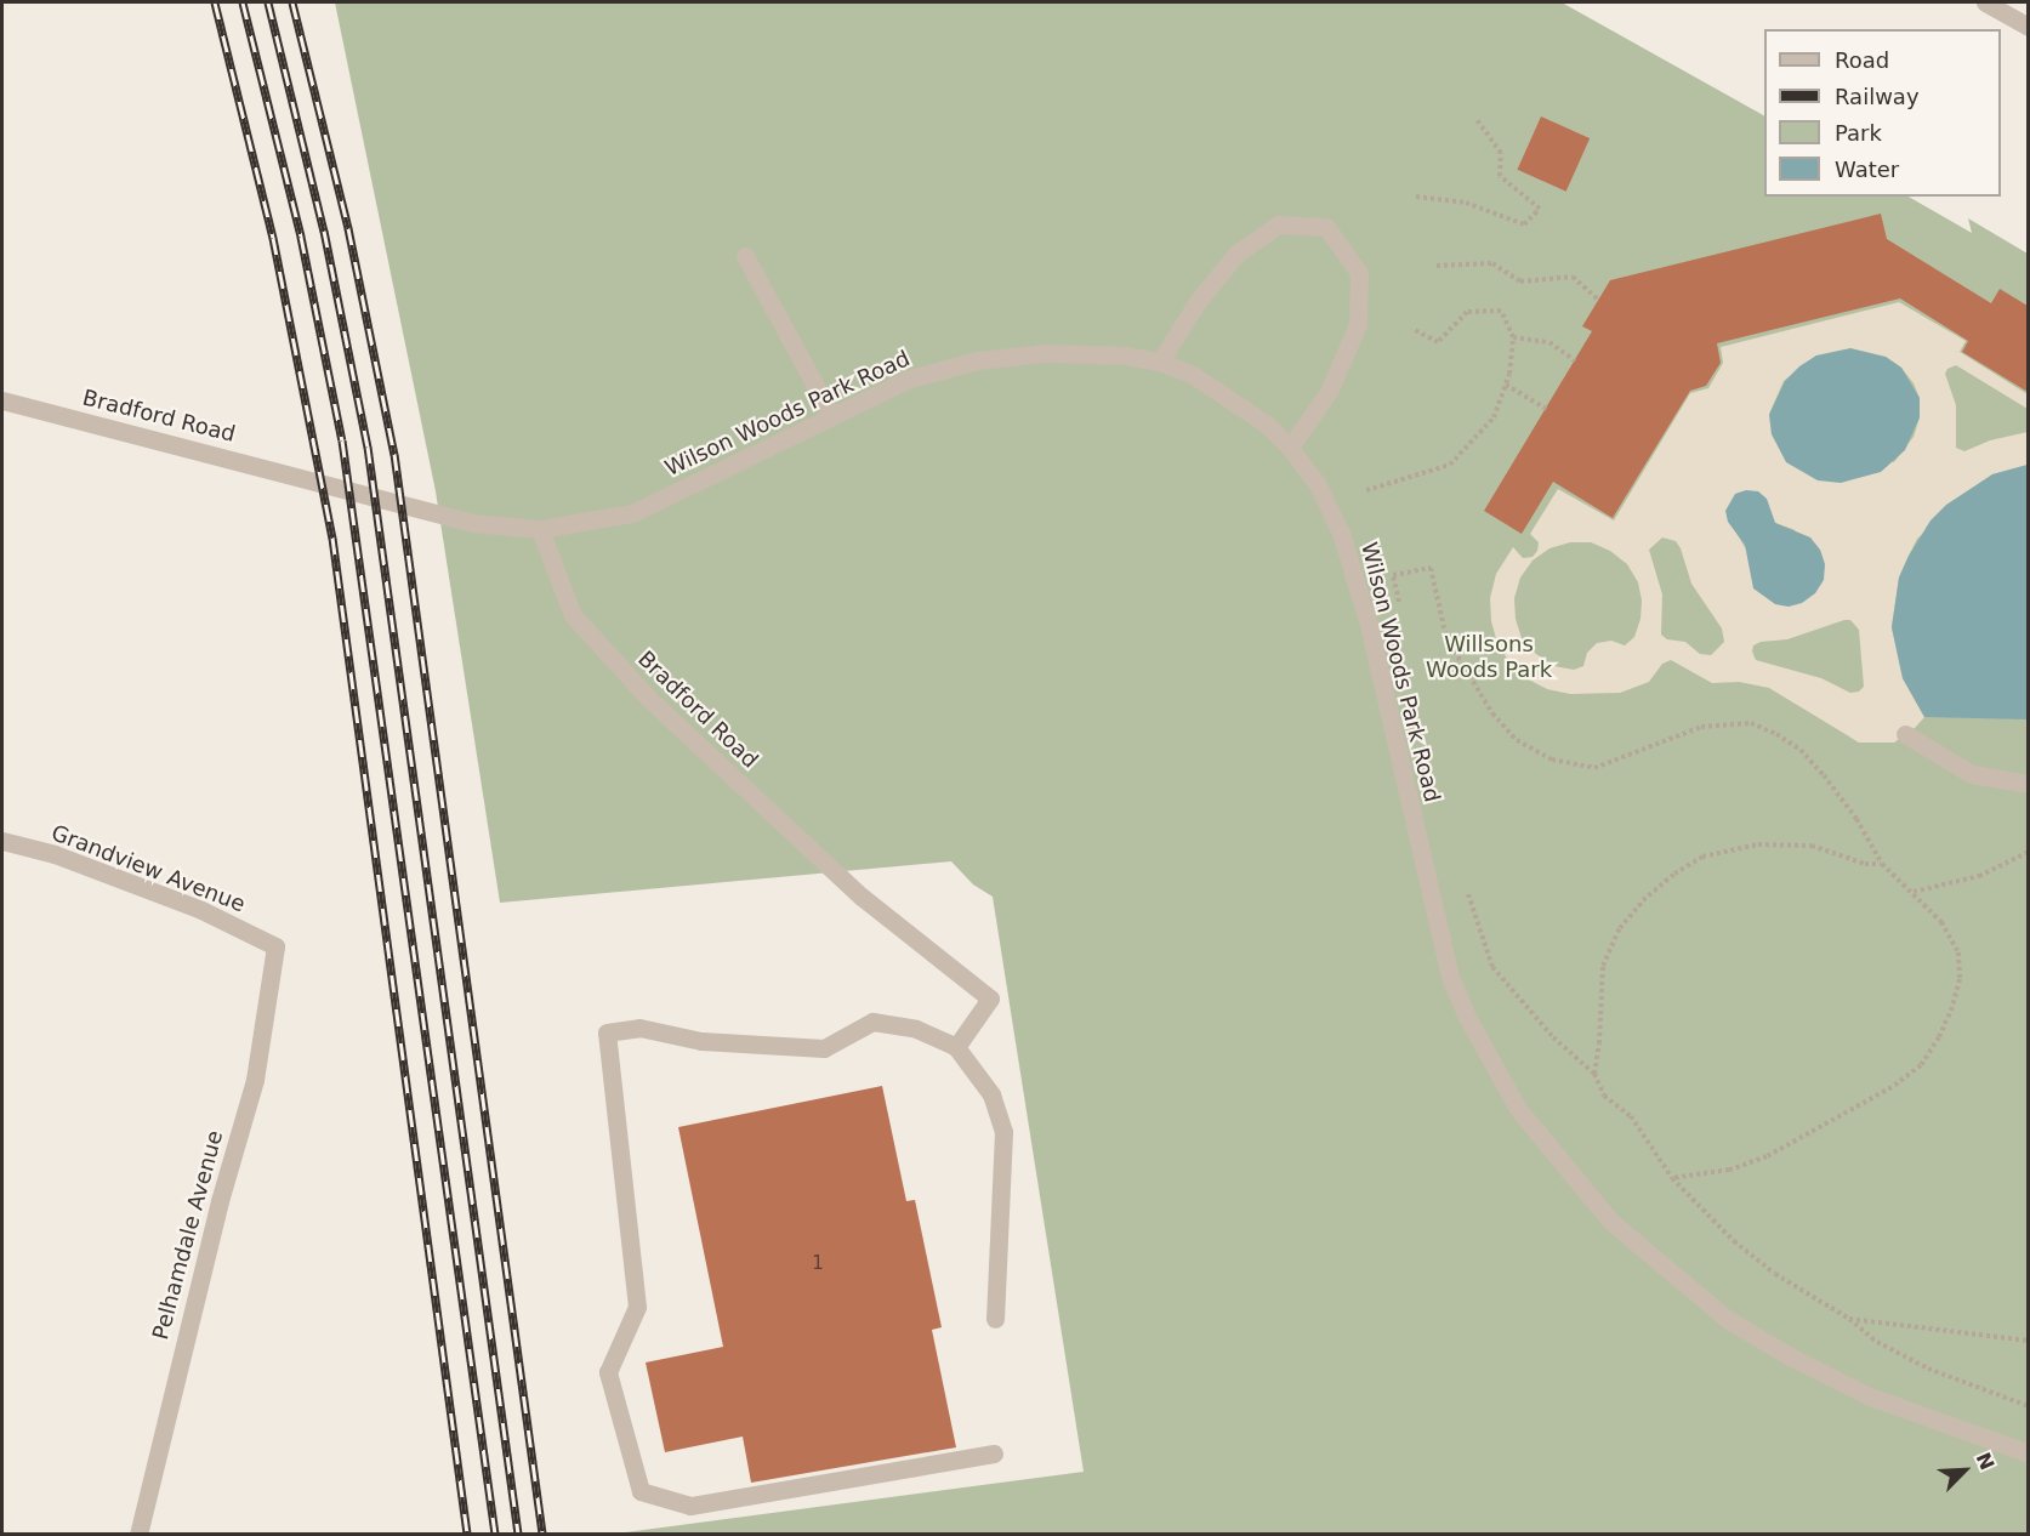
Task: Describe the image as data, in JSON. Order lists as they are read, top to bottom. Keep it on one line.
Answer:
{"streets":{"street":["Wilson Woods Park Road","Bradford Road","Grandview Avenue","Pelhamdale Avenue"]},"crossings":[["Wilson Woods Park Road","Bradford Road"],["Grandview Avenue","Pelhamdale Avenue"]],"parks":["Willsons Woods Park"],"house_numbers":["1"],"legend":["Road","Railway","Park","Water"],"north":"top right"}
